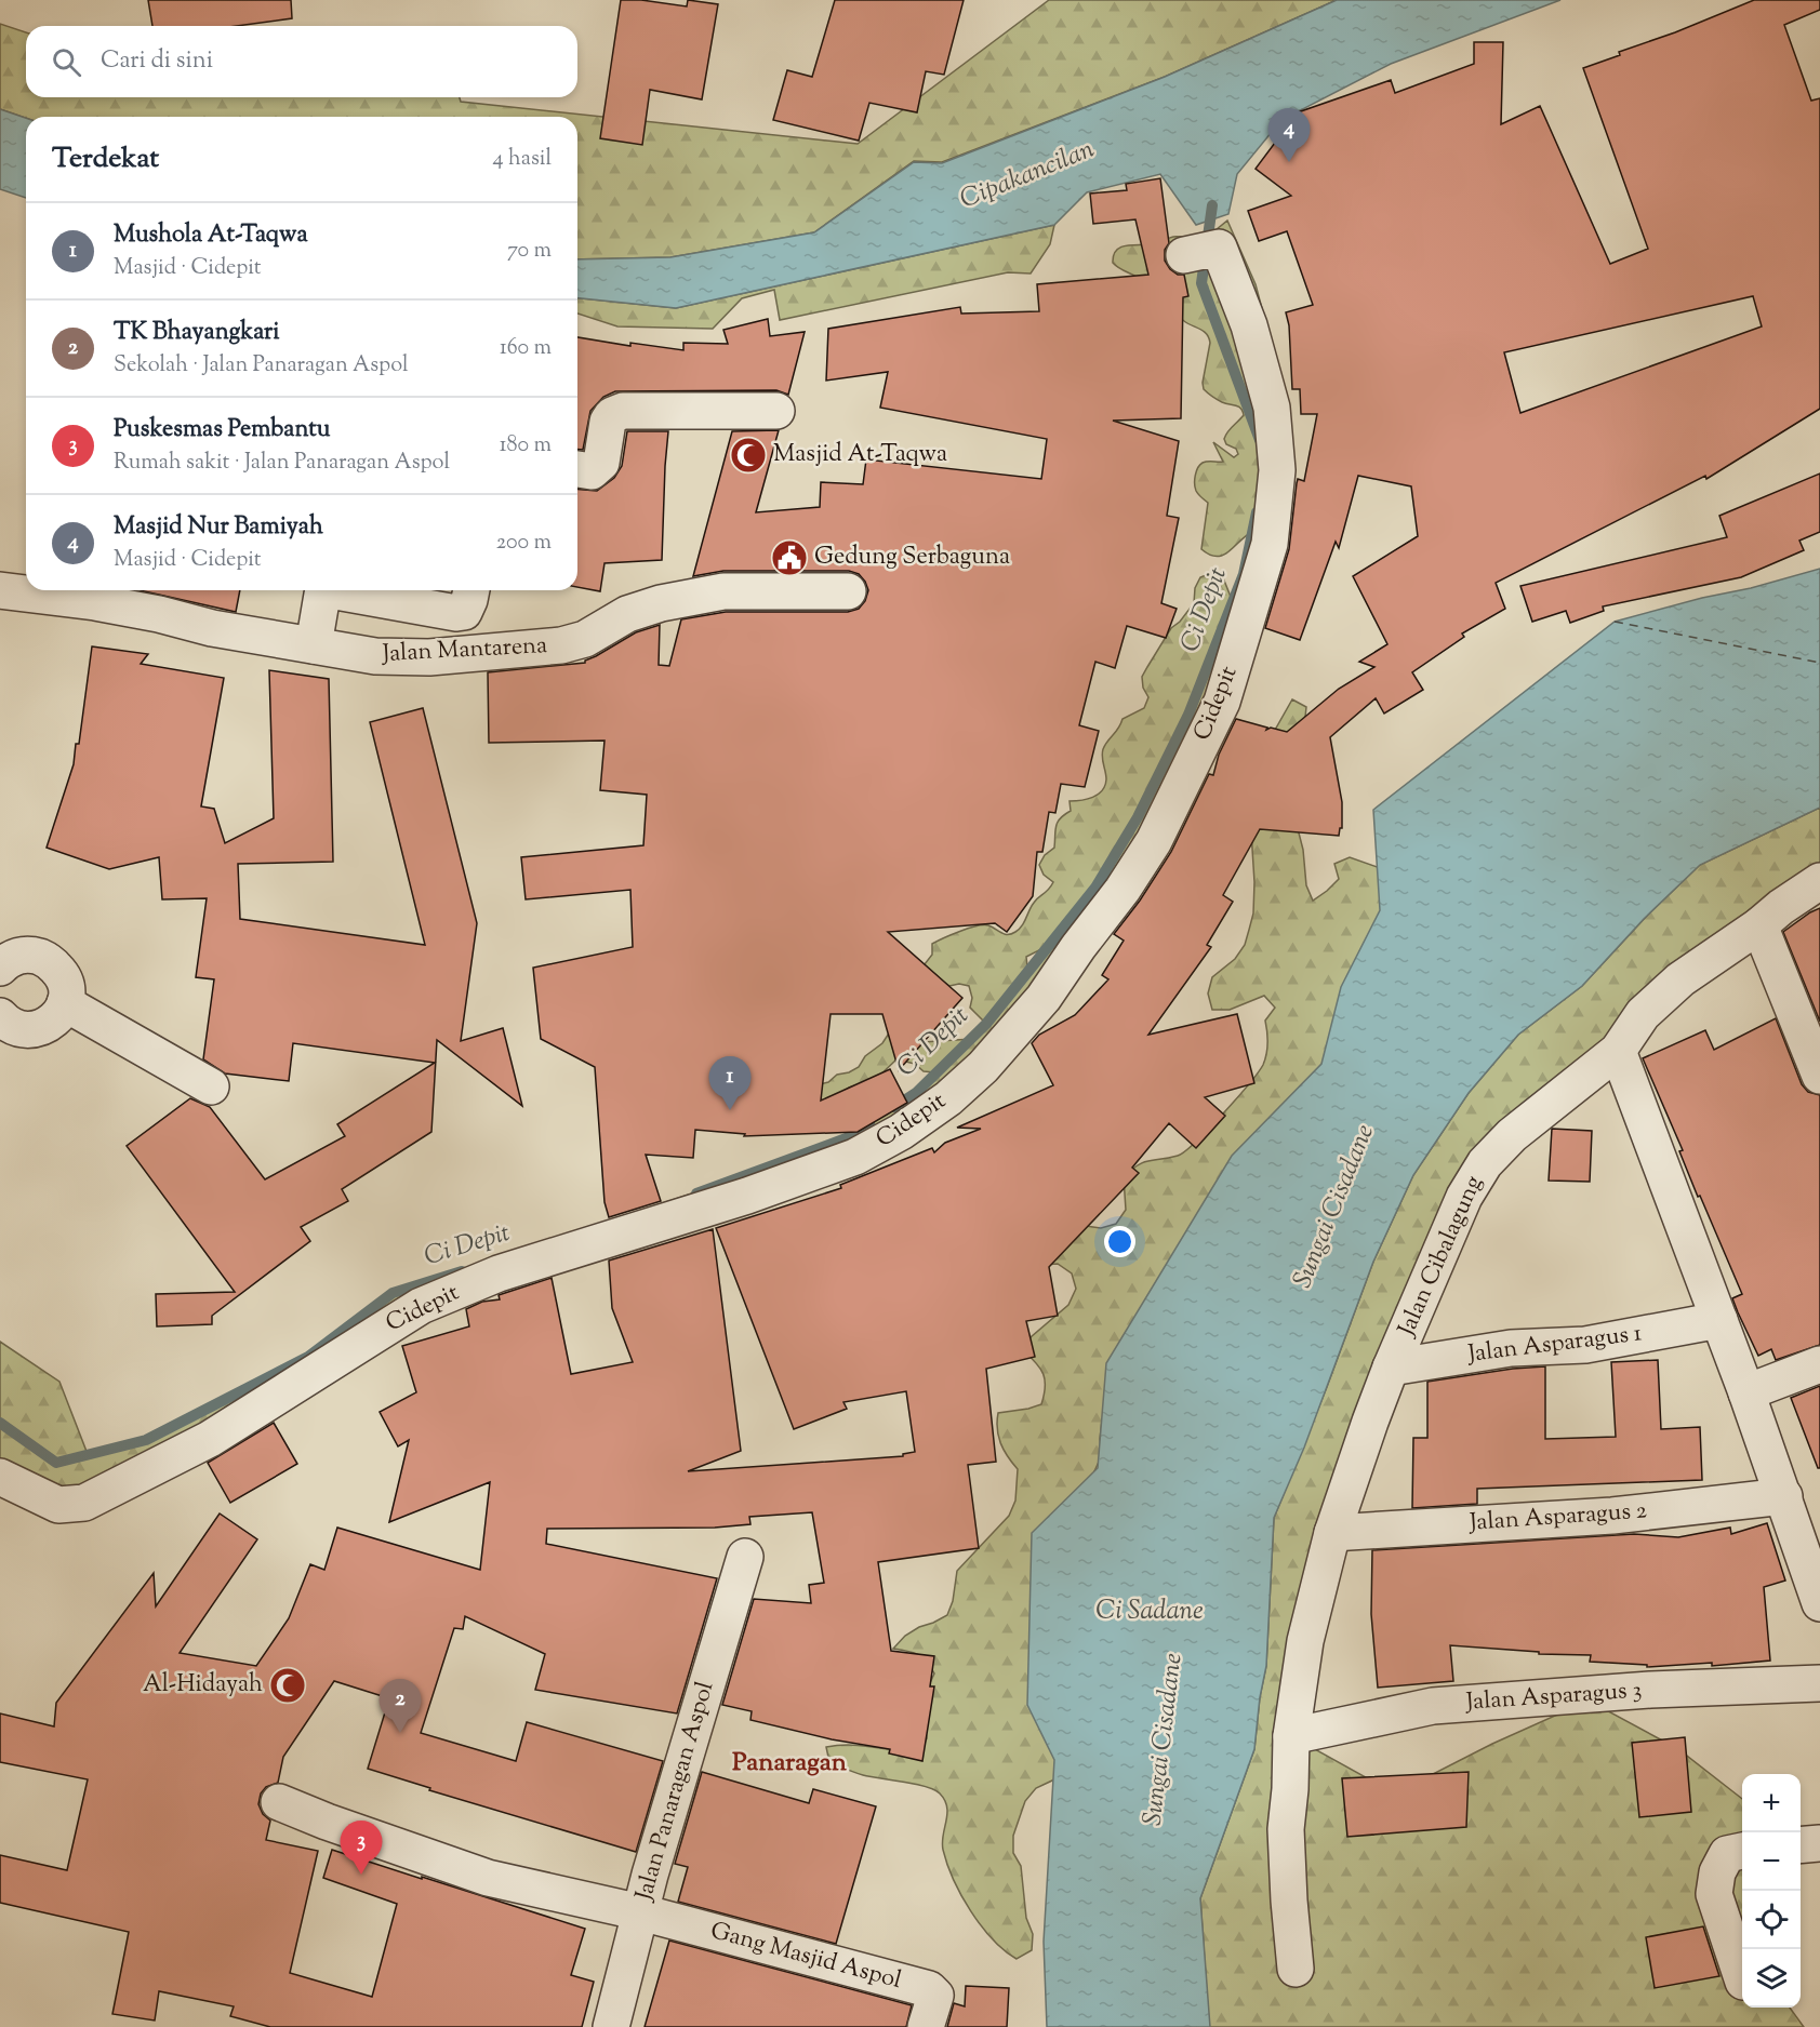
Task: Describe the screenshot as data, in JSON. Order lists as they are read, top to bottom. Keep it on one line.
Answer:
{"streets":{"street":["Jalan Mantarena","Cidepit","Jalan Cibalagung","Jalan Asparagus 1","Jalan Asparagus 2","Jalan Asparagus 3","Jalan Panaragan Aspol","Gang Masjid Aspol"]},"crossings":[["Jalan Cibalagung","Jalan Asparagus 1"],["Jalan Cibalagung","Jalan Asparagus 2"],["Jalan Cibalagung","Jalan Asparagus 3"],["Jalan Panaragan Aspol","Gang Masjid Aspol"]],"districts":["Panaragan"],"water":["Cipakancilan","Ci Depit","Sungai Cisadane","Ci Sadane"],"places":{"mosque":["Masjid At-Taqwa","Al-Hidayah"],"public building":["Gedung Serbaguna"]},"page":{"search":"Cari di sini","pins":["4","1","2","3"],"heading":["Terdekat","4 hasil"],"list":[{"mark":"1","name":"Mushola At-Taqwa","note":"Masjid · Cidepit","value":"70 m"},{"mark":"2","name":"TK Bhayangkari","note":"Sekolah · Jalan Panaragan Aspol","value":"160 m"},{"mark":"3","name":"Puskesmas Pembantu","note":"Rumah sakit · Jalan Panaragan Aspol","value":"180 m"},{"mark":"4","name":"Masjid Nur Bamiyah","note":"Masjid · Cidepit","value":"200 m"}],"map_buttons":["+","−"]}}
